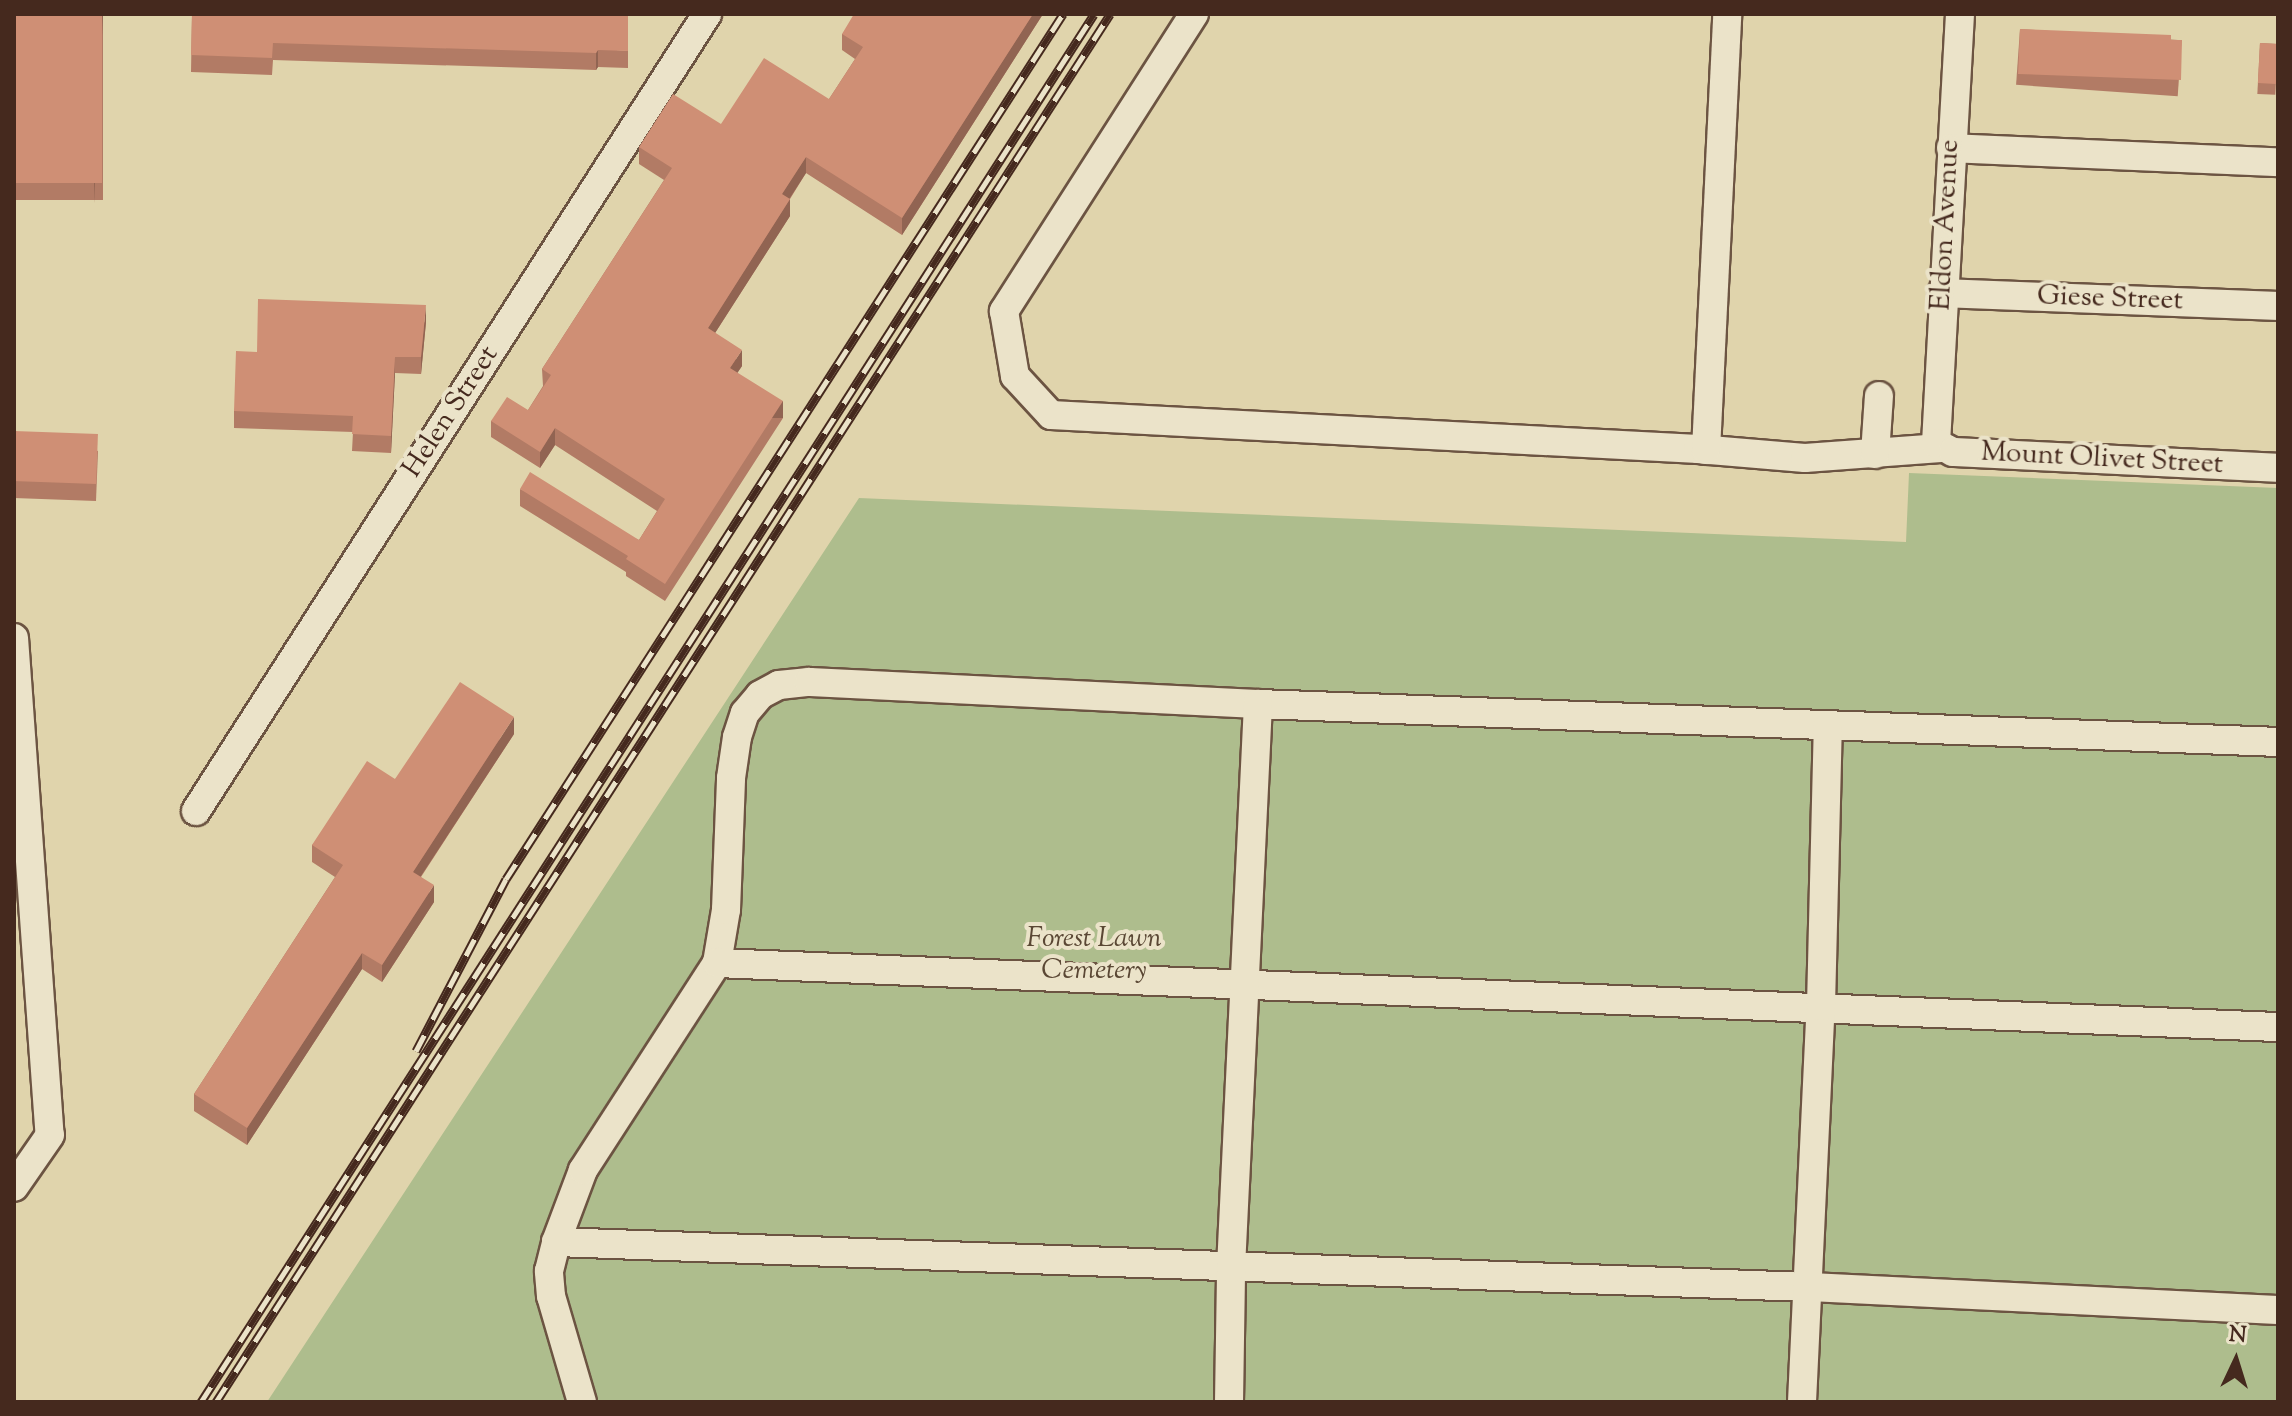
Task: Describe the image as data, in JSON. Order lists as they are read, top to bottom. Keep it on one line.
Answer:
{"streets":{"street":["Eldon Avenue","Giese Street","Helen Street","Mount Olivet Street"]},"crossings":[["Eldon Avenue","Giese Street"],["Eldon Avenue","Mount Olivet Street"]],"parks":["Forest Lawn Cemetery"],"north":"top"}
